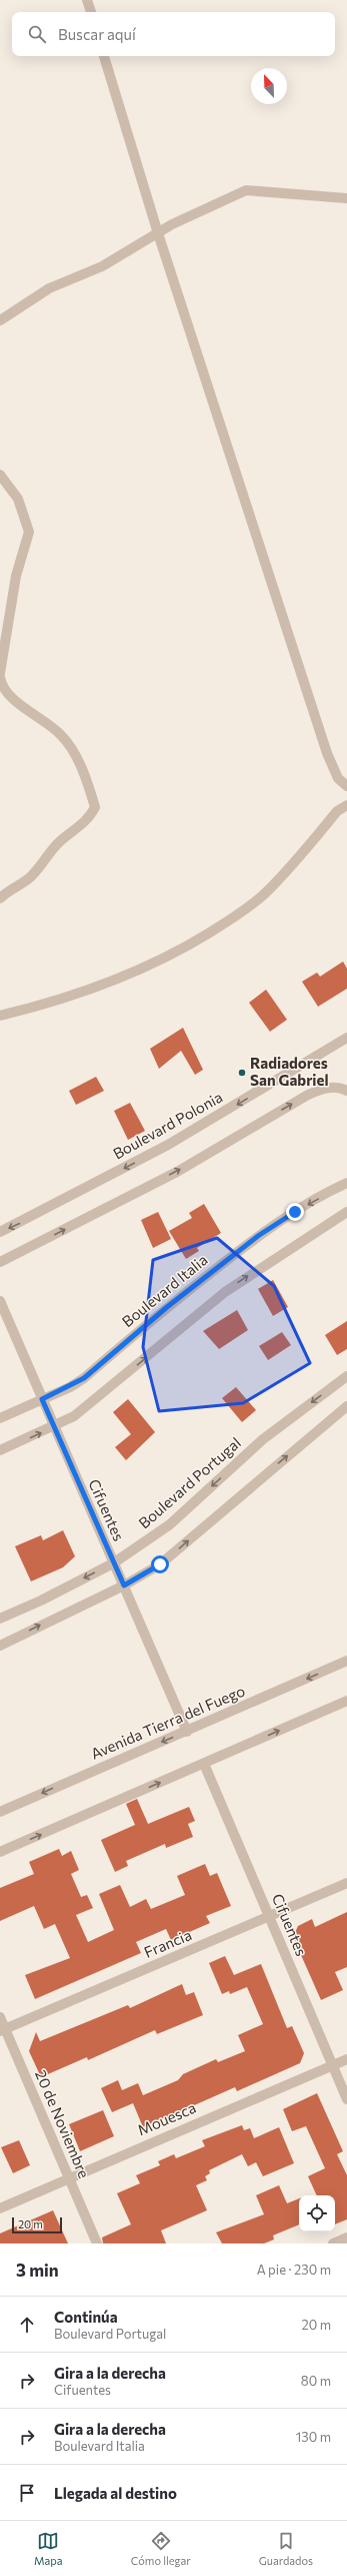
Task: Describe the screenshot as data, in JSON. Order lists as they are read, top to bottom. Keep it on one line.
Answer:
{"streets":{"street":["Boulevard Polonia","Boulevard Italia","Boulevard Portugal","Cifuentes","Avenida Tierra del Fuego","Francia","Mouesca","20 de Noviembre"]},"crossings":[["Boulevard Italia","Cifuentes"],["Boulevard Portugal","Cifuentes"],["Cifuentes","Avenida Tierra del Fuego"],["Cifuentes","Francia"],["Cifuentes","Mouesca"],["Francia","20 de Noviembre"],["Mouesca","20 de Noviembre"]],"places":["Radiadores San Gabriel"],"scale_bar":"20 m","north":"top left","page":{"search":"Buscar aquí","scale":"20 m","heading":["3 min","A pie · 230 m"],"list":[["Continúa","Boulevard Portugal","20 m"],["Gira a la derecha","Cifuentes","80 m"],["Gira a la derecha","Boulevard Italia","130 m"],"Llegada al destino"],"nav":["Mapa","Cómo llegar","Guardados"]}}
